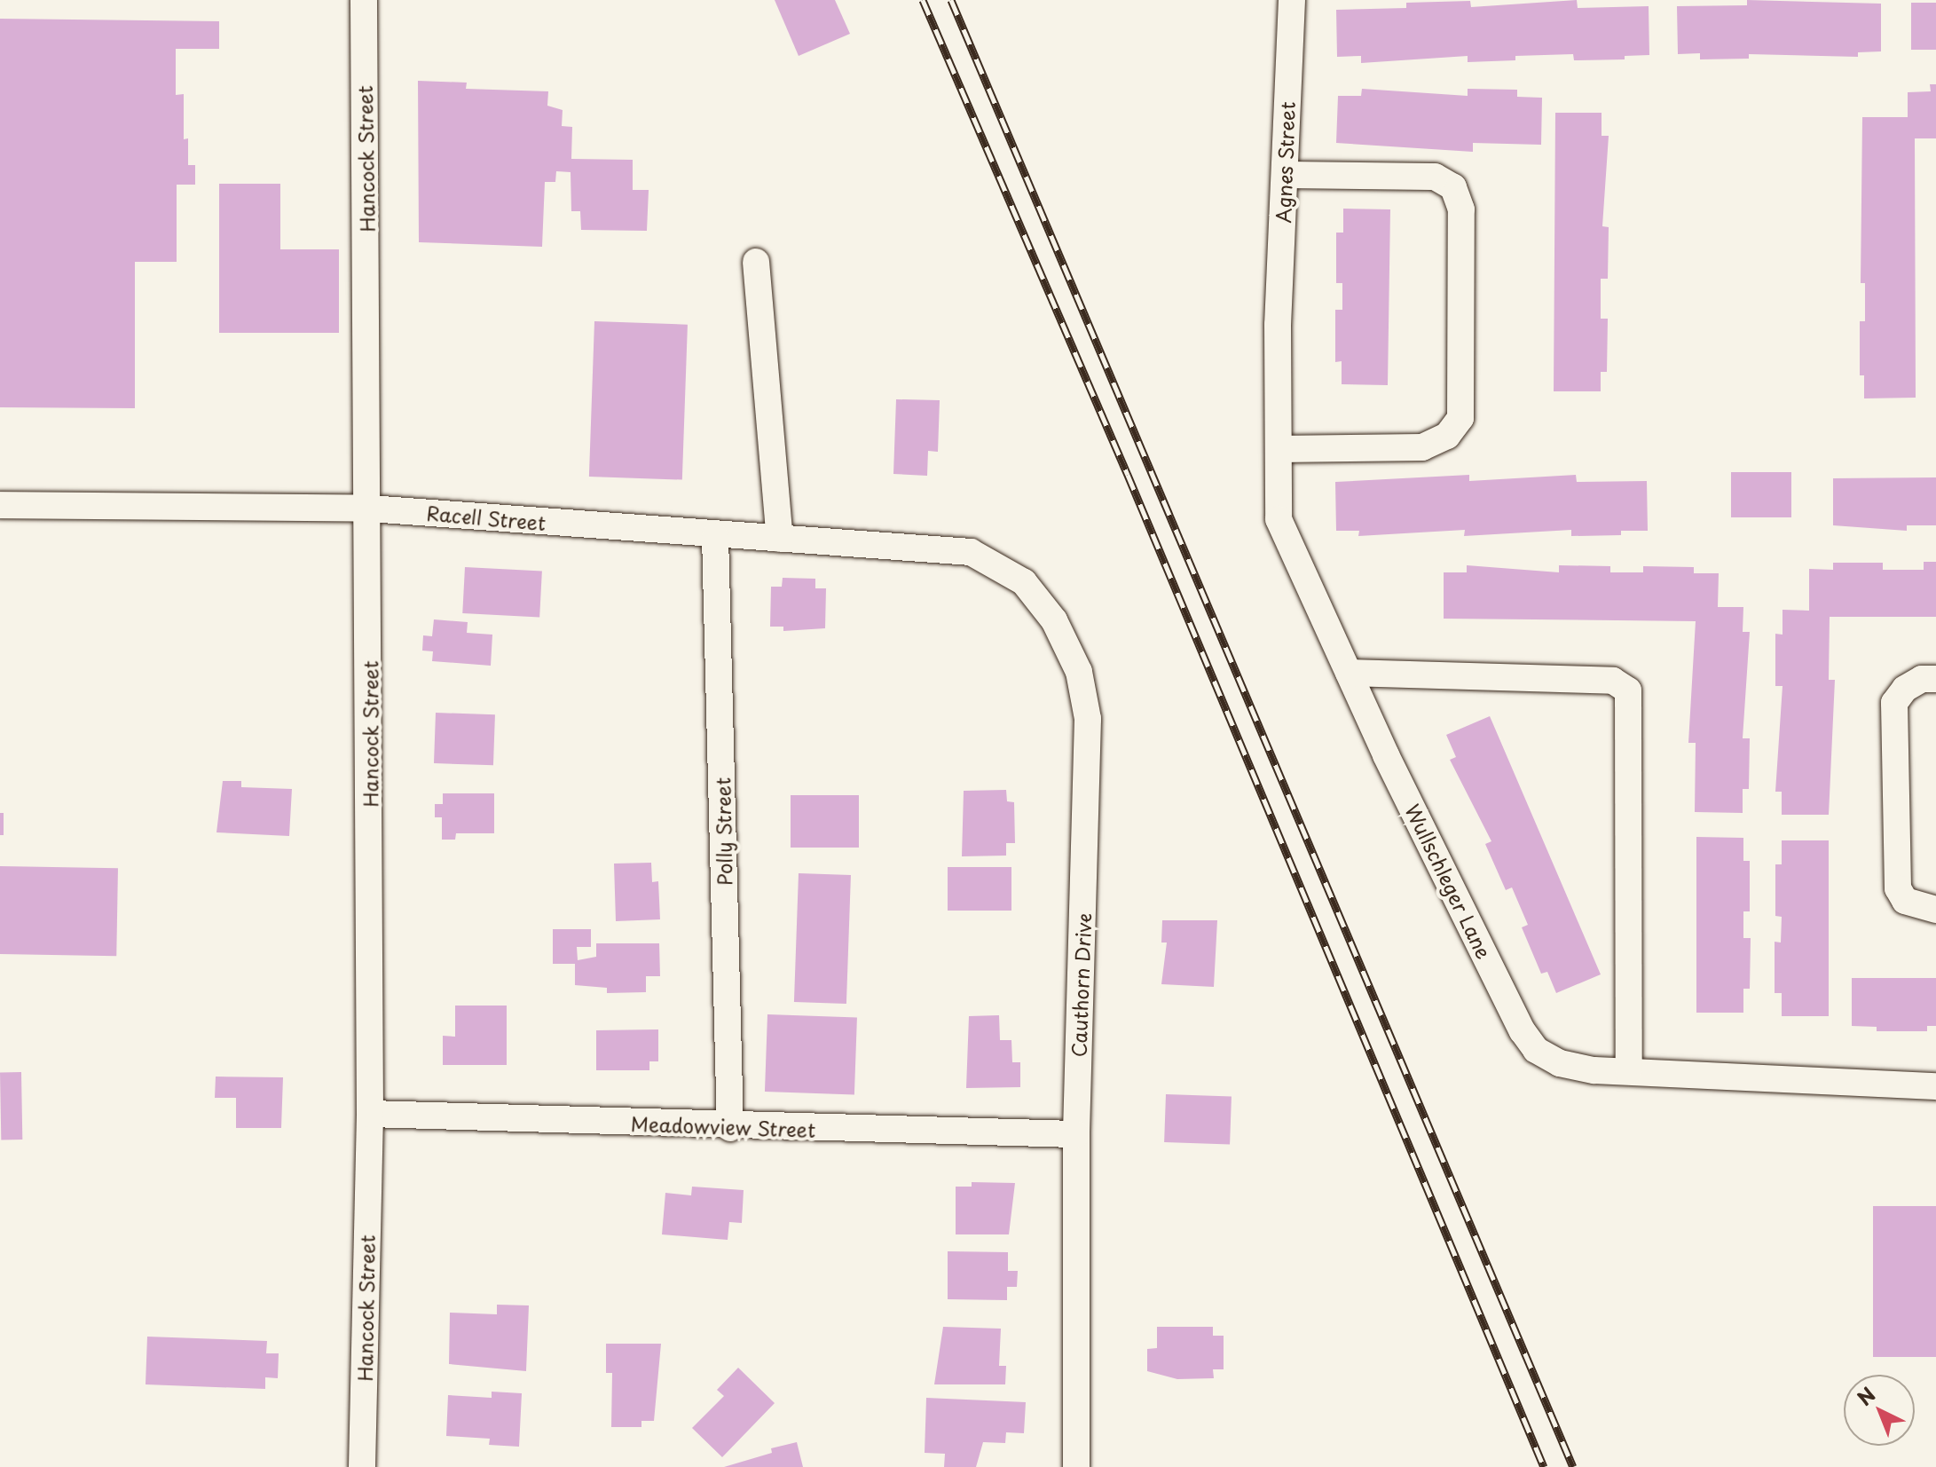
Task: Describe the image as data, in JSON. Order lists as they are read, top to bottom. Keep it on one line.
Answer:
{"streets":{"street":["Hancock Street","Agnes Street","Racell Street","Polly Street","Wullschleger Lane","Cauthorn Drive","Meadowview Street"]},"crossings":[["Hancock Street","Racell Street"],["Hancock Street","Meadowview Street"],["Agnes Street","Wullschleger Lane"],["Racell Street","Polly Street"],["Racell Street","Cauthorn Drive"],["Polly Street","Meadowview Street"],["Cauthorn Drive","Meadowview Street"]],"north":"top left"}
